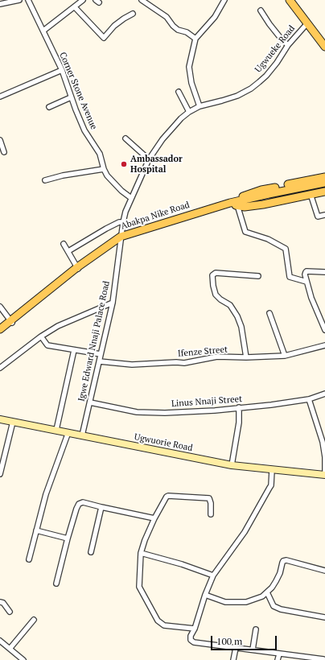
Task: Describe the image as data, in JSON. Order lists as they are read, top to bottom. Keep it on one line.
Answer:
{"streets":{"main road":["Abakpa Nike Road"],"street":["Ugwueke Road","Corner Stone Avenue","Igwe Edward Nnaji Palace Road","Ifenze Street","Linus Nnaji Street","Ugwuorie Road"]},"crossings":[["Ugwueke Road","Corner Stone Avenue"],["Ugwueke Road","Abakpa Nike Road"],["Ugwueke Road","Igwe Edward Nnaji Palace Road"],["Abakpa Nike Road","Igwe Edward Nnaji Palace Road"],["Igwe Edward Nnaji Palace Road","Ifenze Street"],["Igwe Edward Nnaji Palace Road","Linus Nnaji Street"],["Igwe Edward Nnaji Palace Road","Ugwuorie Road"]],"places":["Ambassador Hospital"],"scale_bar":"100 m"}
